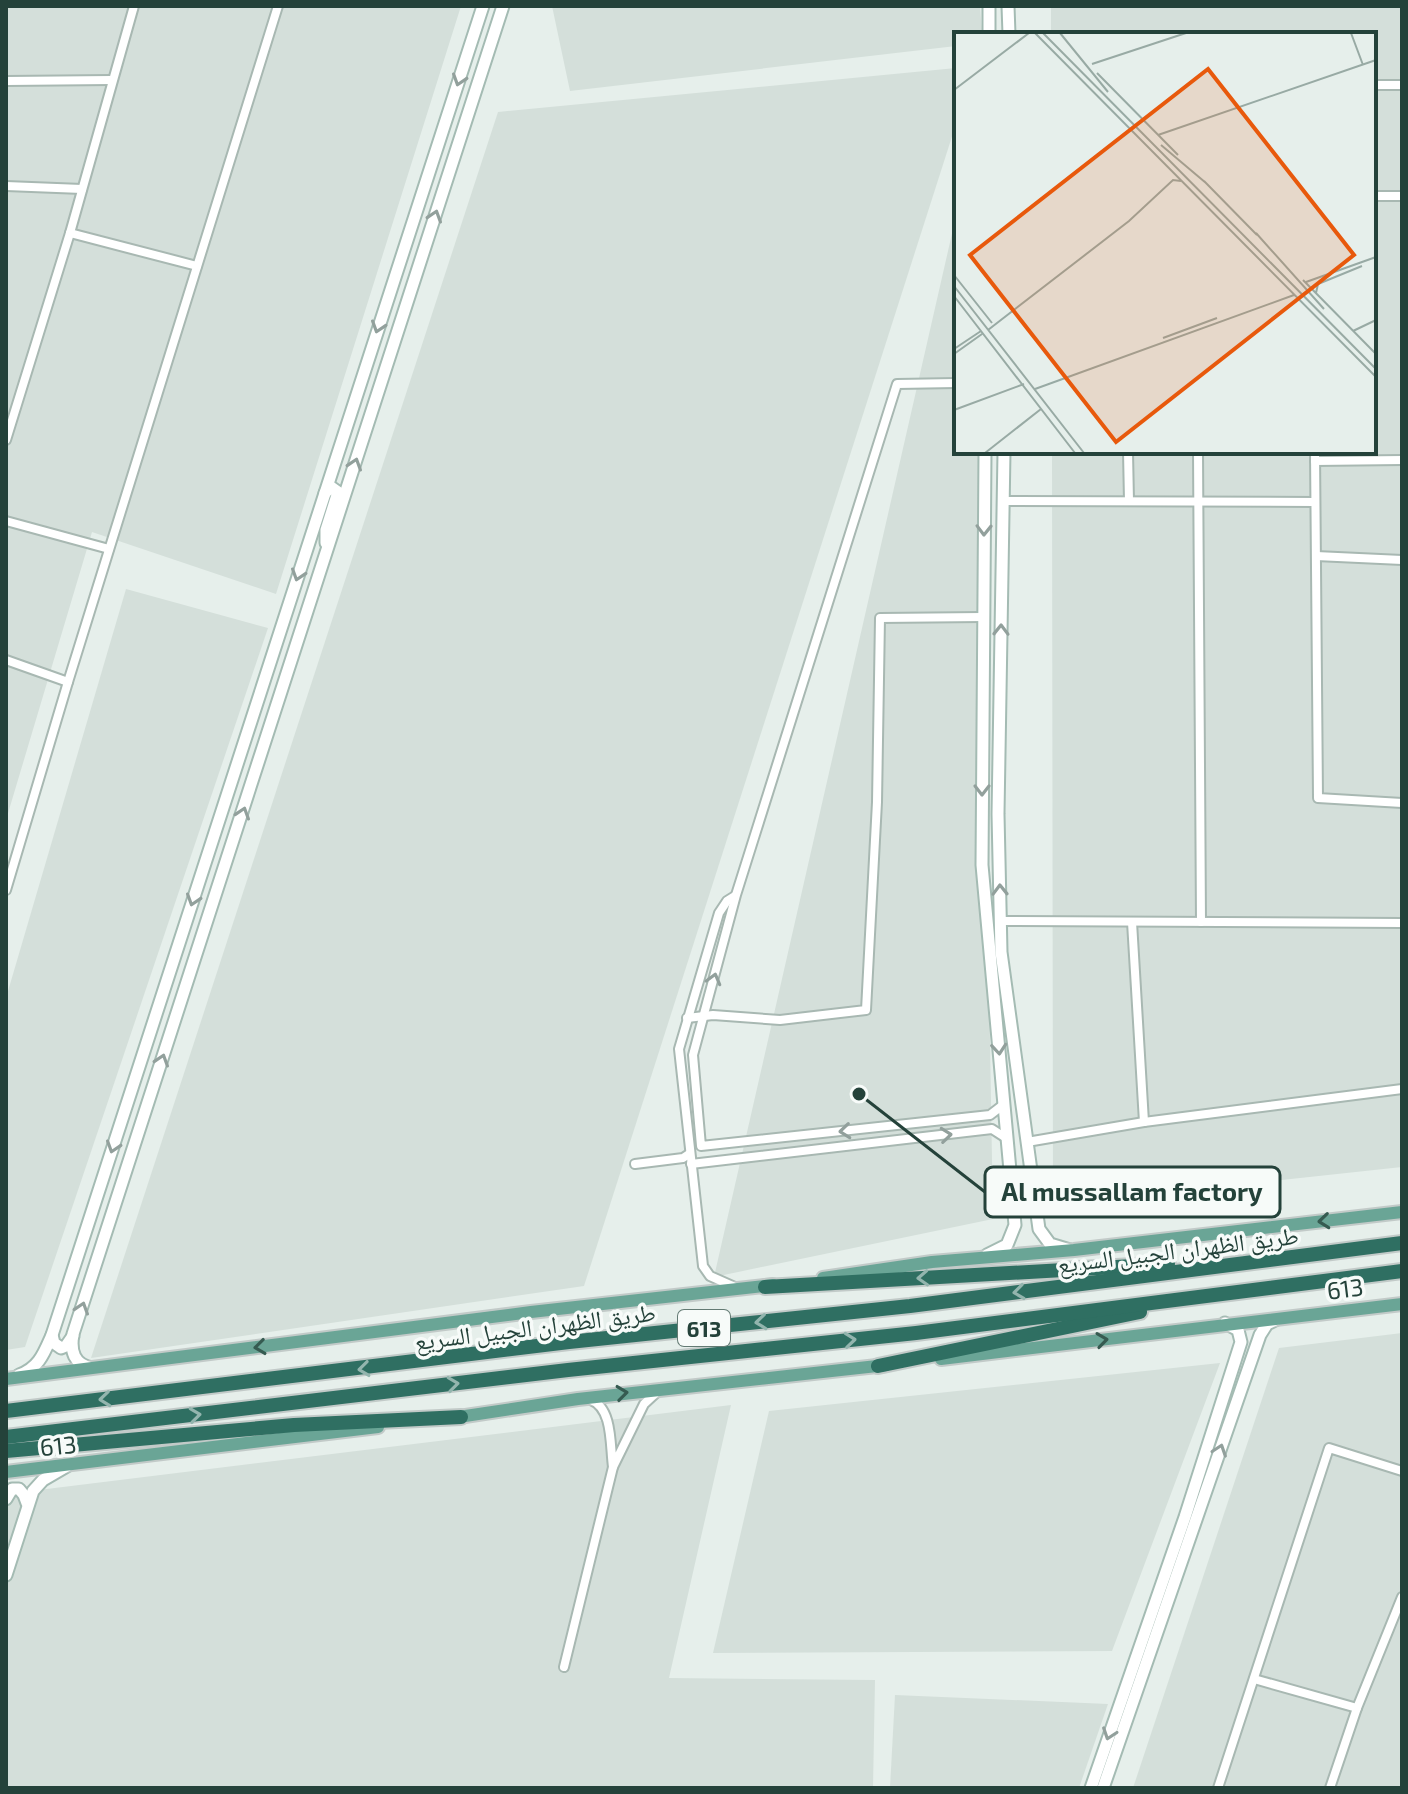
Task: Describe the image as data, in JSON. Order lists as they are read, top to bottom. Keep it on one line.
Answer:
{"streets":{"highway":["طريق الظهران الجبيل السريع","613"]},"places":["Al mussallam factory"]}
